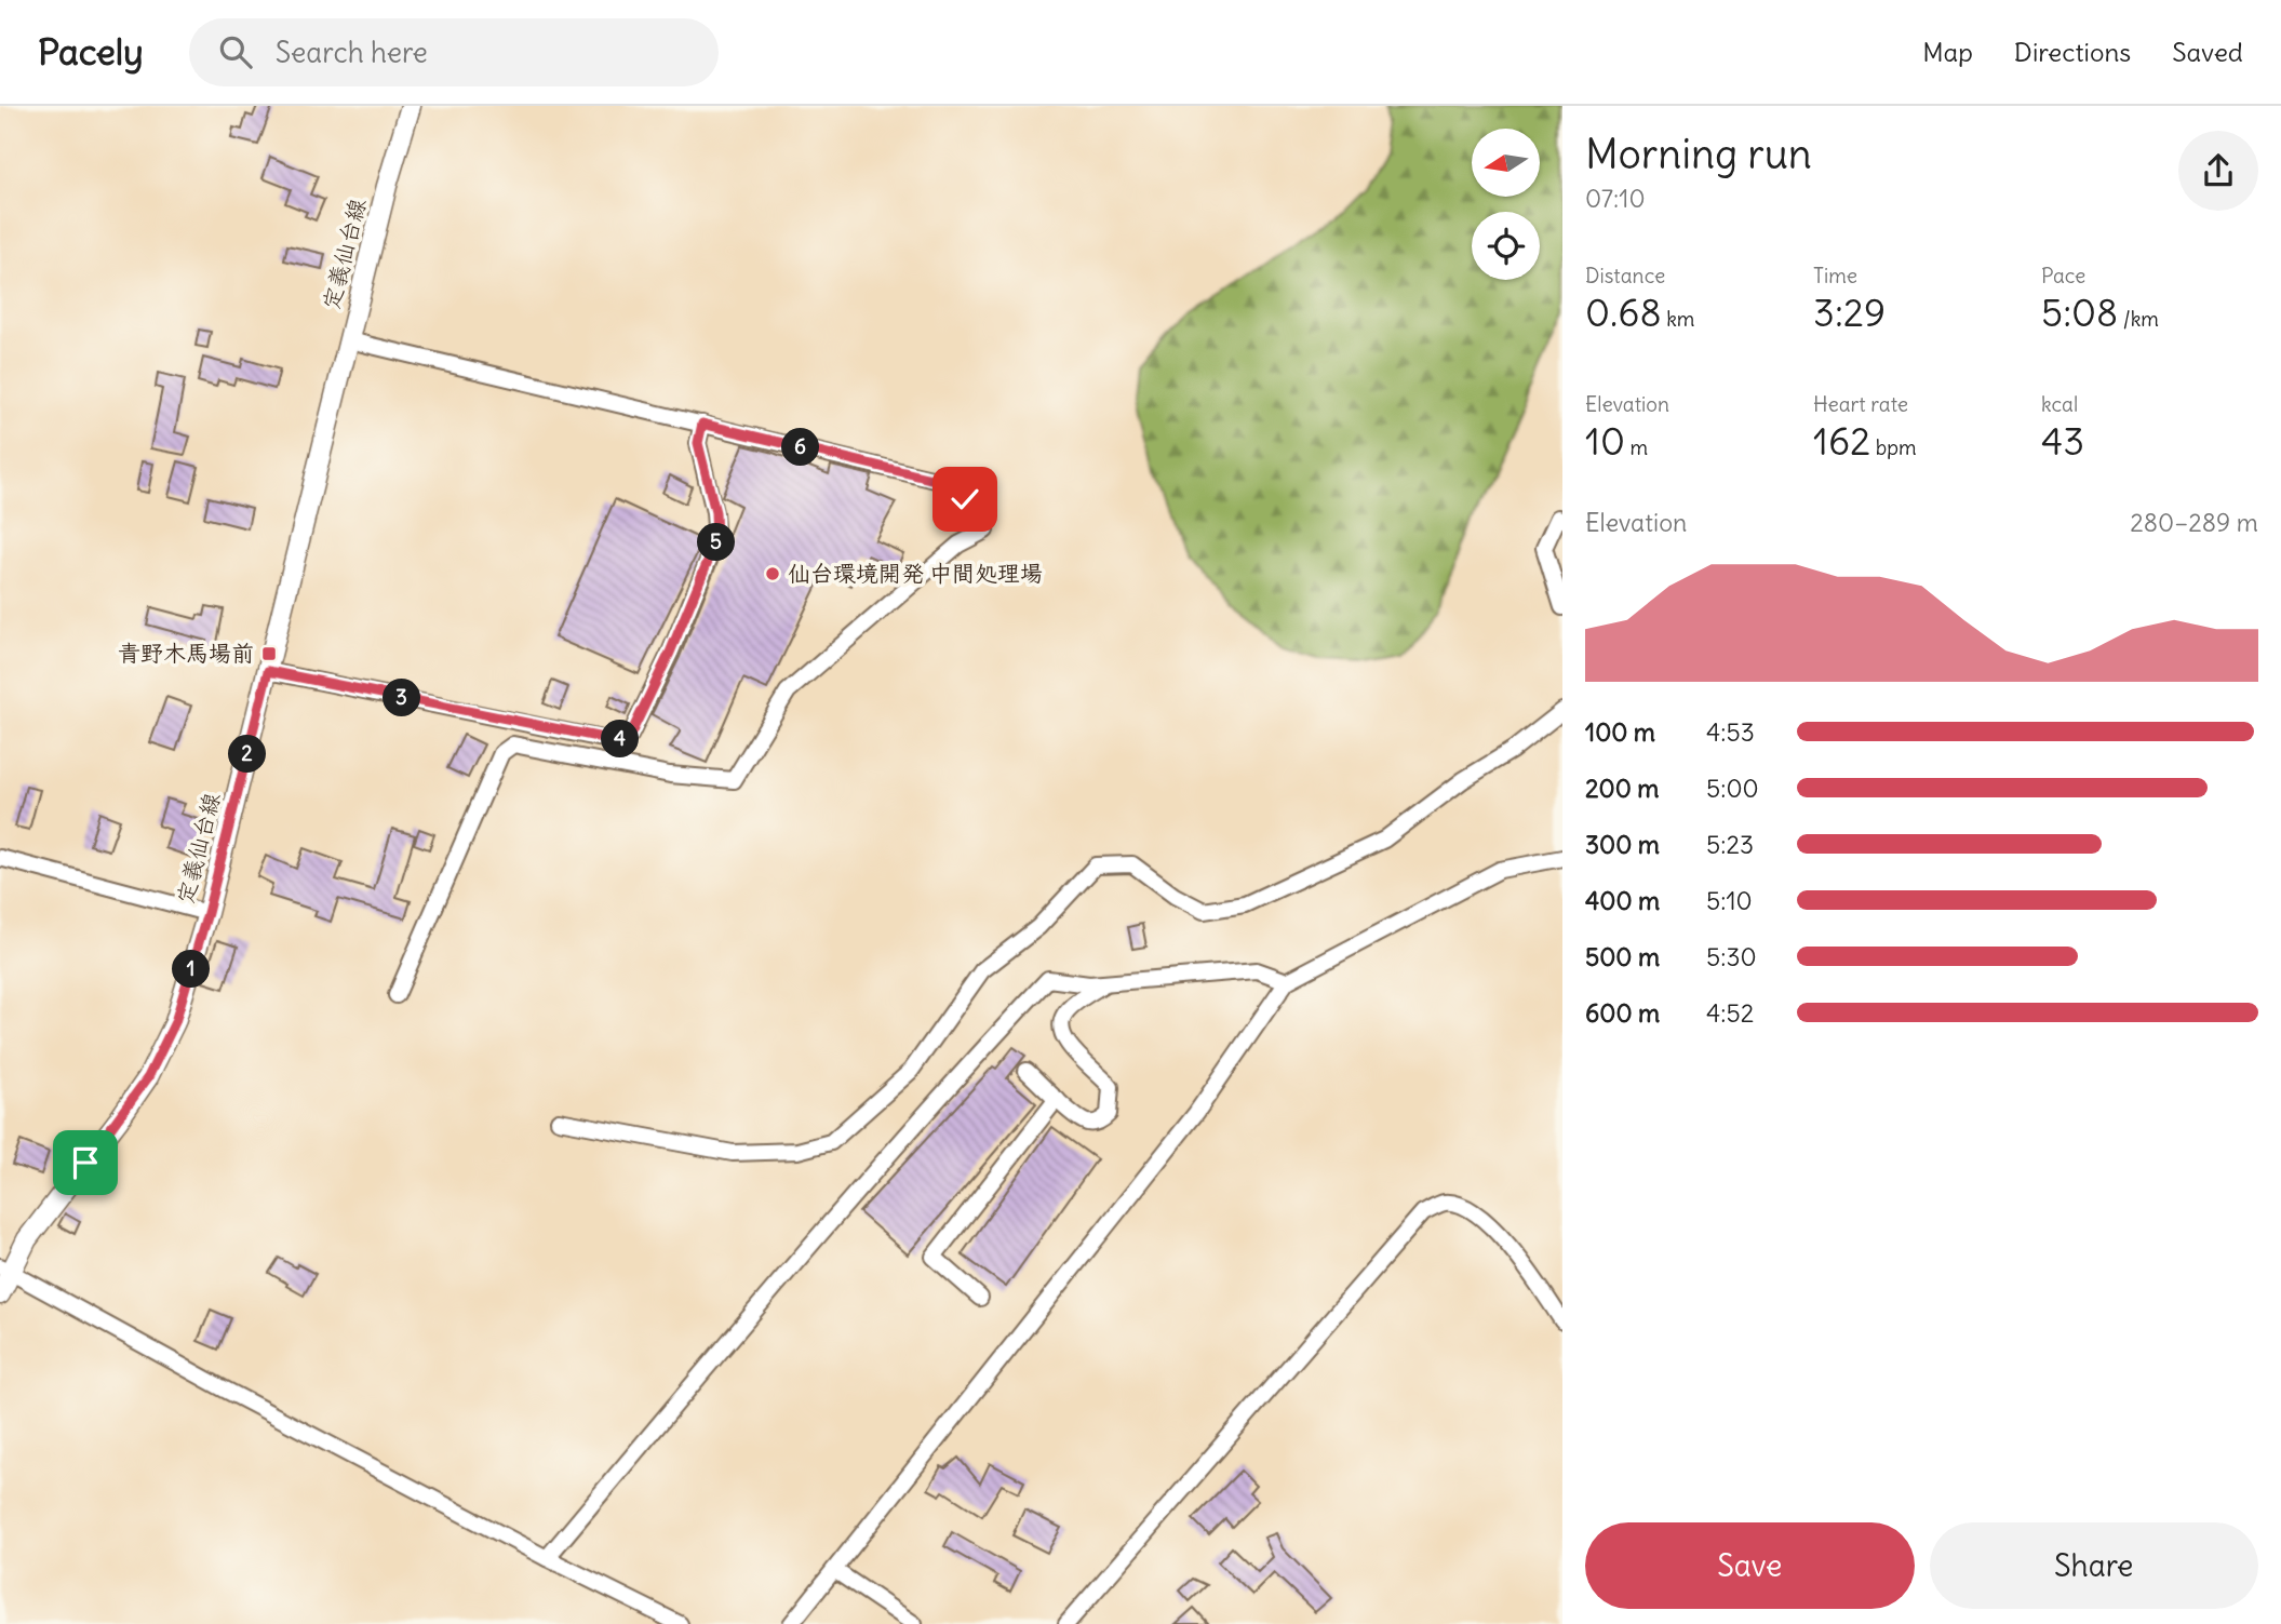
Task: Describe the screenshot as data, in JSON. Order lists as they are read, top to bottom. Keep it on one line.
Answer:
{"streets":{"main road":["定義仙台線"]},"places":{"other":["仙台環境開発 中間処理場"],"transit":["青野木馬場前"]},"north":"left","page":{"header":"Pacely","search":"Search here","nav":["Map","Directions","Saved"],"heading":["Morning run","07:10"],"stats":[["Distance","0.68 km"],["Time","3:29"],["Pace","5:08 /km"],["Elevation","10 m"],["Heart rate","162 bpm"],["kcal","43"]],"pins":["6","5","3","4","2","1"],"chart":["Elevation","280–289 m"],"list":[{"name":"100 m","note":"4:53"},{"name":"200 m","note":"5:00"},{"name":"300 m","note":"5:23"},{"name":"400 m","note":"5:10"},{"name":"500 m","note":"5:30"},{"name":"600 m","note":"4:52"}],"buttons":["Save","Share"]}}
